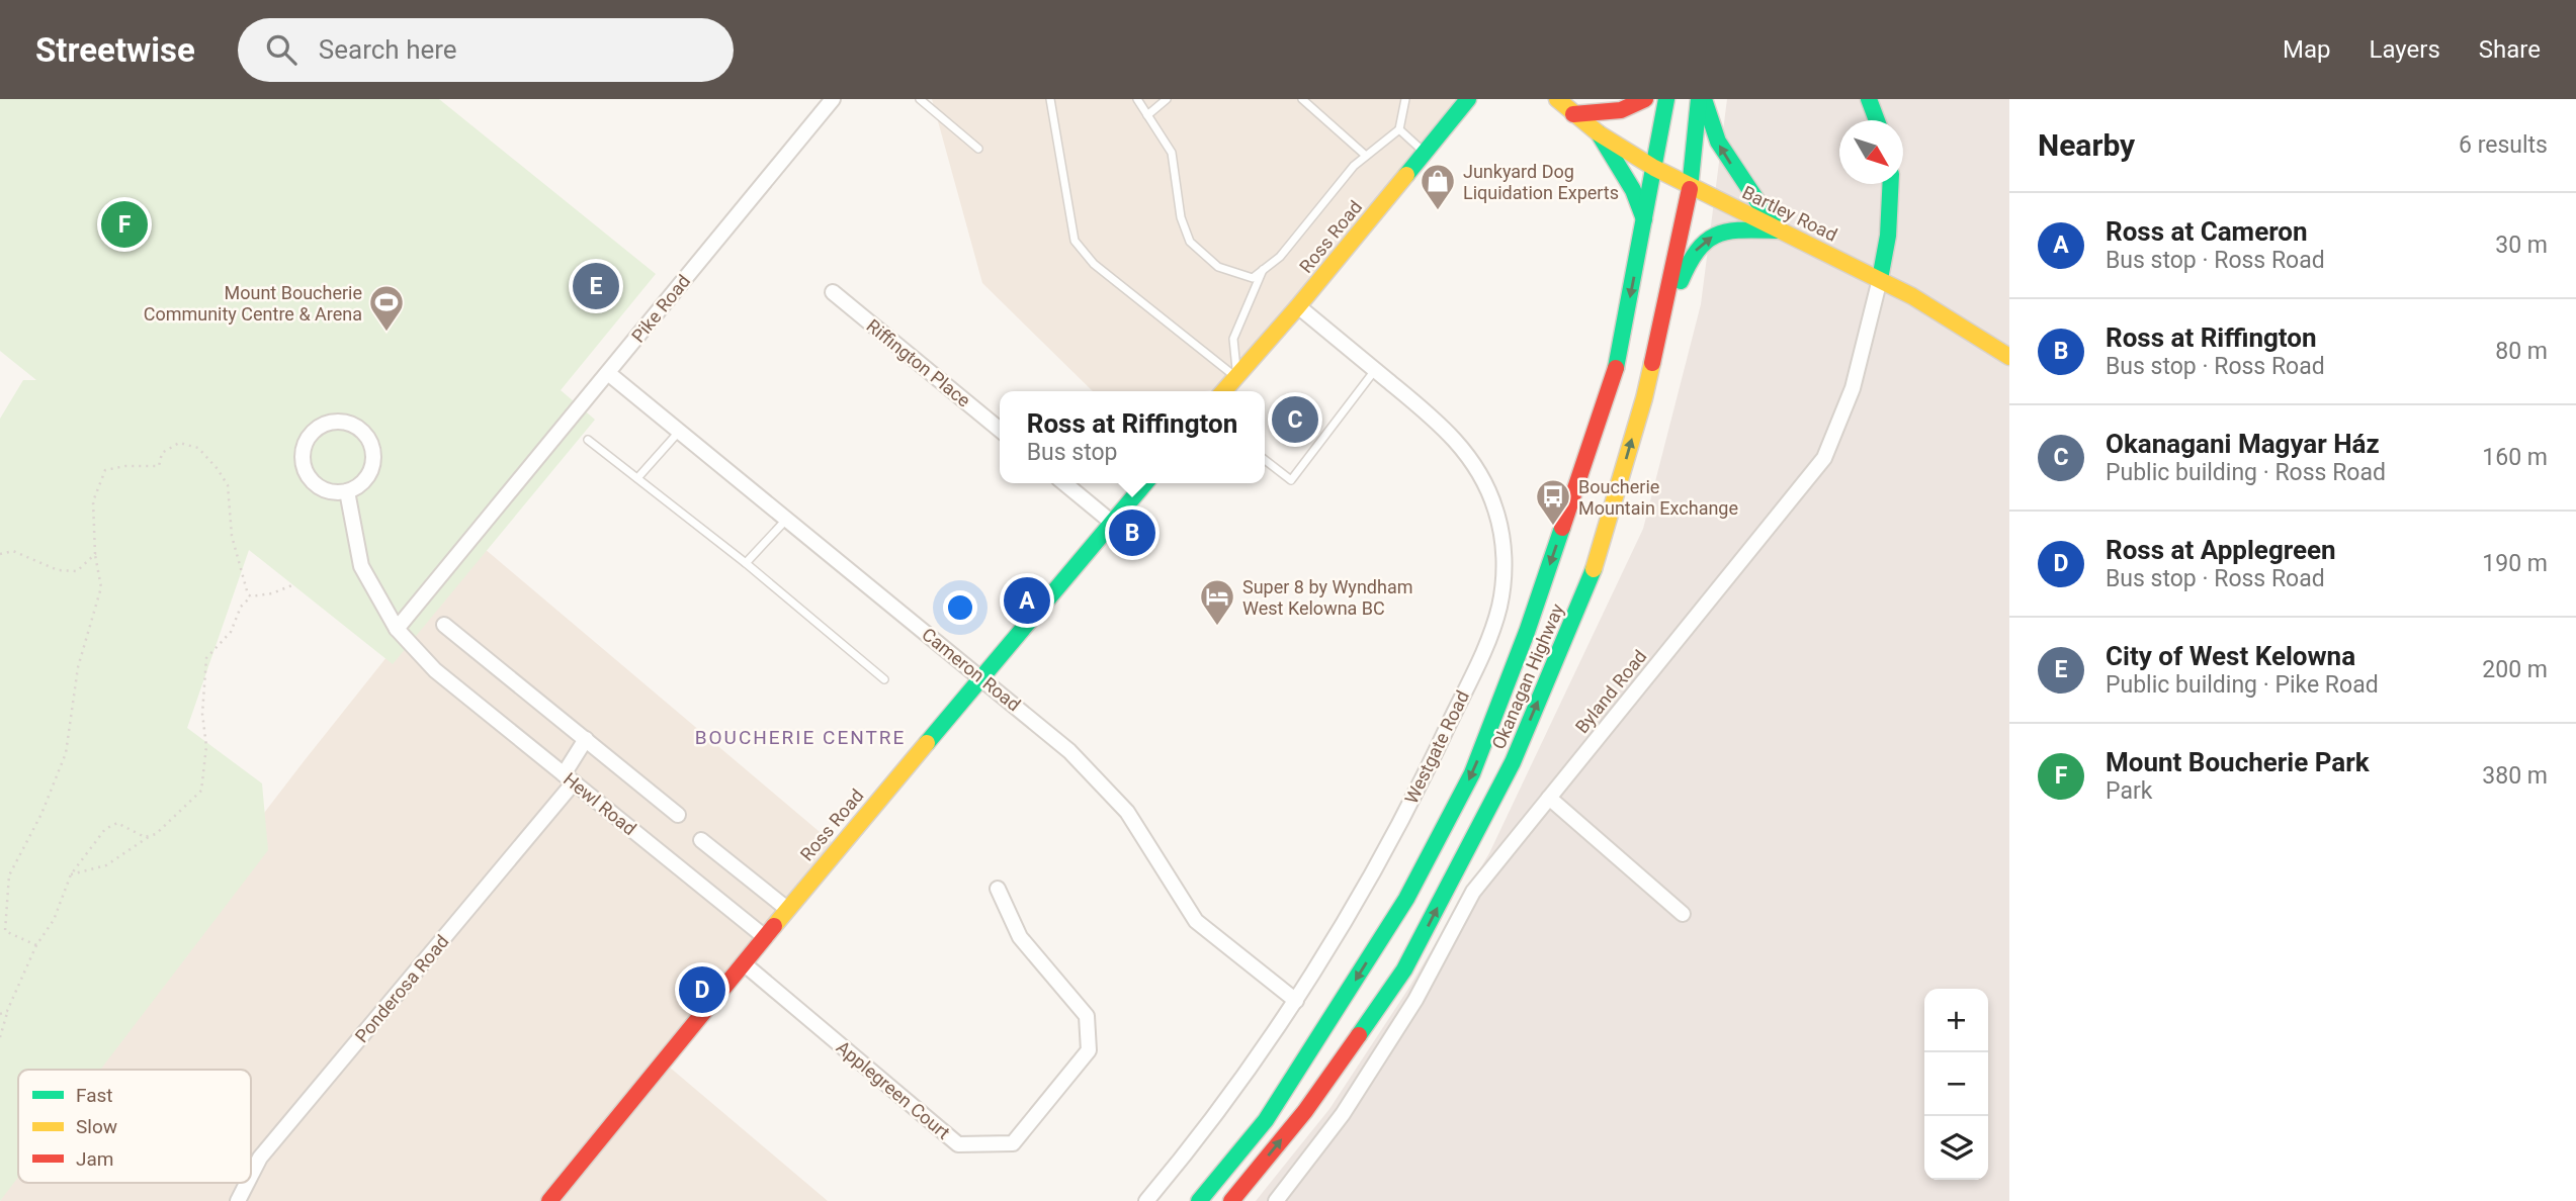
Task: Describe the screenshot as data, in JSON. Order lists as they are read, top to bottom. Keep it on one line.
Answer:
{"streets":{"main road":["Bartley Road","Ross Road","Okanagan Highway","Byland Road"],"street":["Pike Road","Riffington Place","Cameron Road","Westgate Road","Hewl Road","Ponderosa Road","Applegreen Court"]},"crossings":[["Bartley Road","Okanagan Highway"],["Bartley Road","Byland Road"],["Ross Road","Cameron Road"],["Ross Road","Westgate Road"],["Ross Road","Hewl Road"],["Ross Road","Applegreen Court"],["Pike Road","Cameron Road"],["Pike Road","Hewl Road"],["Cameron Road","Westgate Road"],["Hewl Road","Ponderosa Road"]],"districts":["BOUCHERIE CENTRE"],"places":{"shop":["Junkyard Dog Liquidation Experts"],"sports":["Mount Boucherie Community Centre & Arena"],"bus stop":["Boucherie Mountain Exchange"],"hotel":["Super 8 by Wyndham West Kelowna BC"]},"legend":["Fast","Slow","Jam"],"north":"bottom right","page":{"header":"Streetwise","search":"Search here","nav":["Map","Layers","Share"],"heading":["Nearby","6 results"],"list":[{"mark":"A","name":"Ross at Cameron","note":"Bus stop · Ross Road","value":"30 m"},{"mark":"B","name":"Ross at Riffington","note":"Bus stop · Ross Road","value":"80 m"},{"mark":"C","name":"Okanagani Magyar Ház","note":"Public building · Ross Road","value":"160 m"},{"mark":"D","name":"Ross at Applegreen","note":"Bus stop · Ross Road","value":"190 m"},{"mark":"E","name":"City of West Kelowna","note":"Public building · Pike Road","value":"200 m"},{"mark":"F","name":"Mount Boucherie Park","note":"Park","value":"380 m"}],"pins":["F","E","C","B","A","D"],"popup":["Ross at Riffington","Bus stop"],"map_buttons":["+","−"]}}
